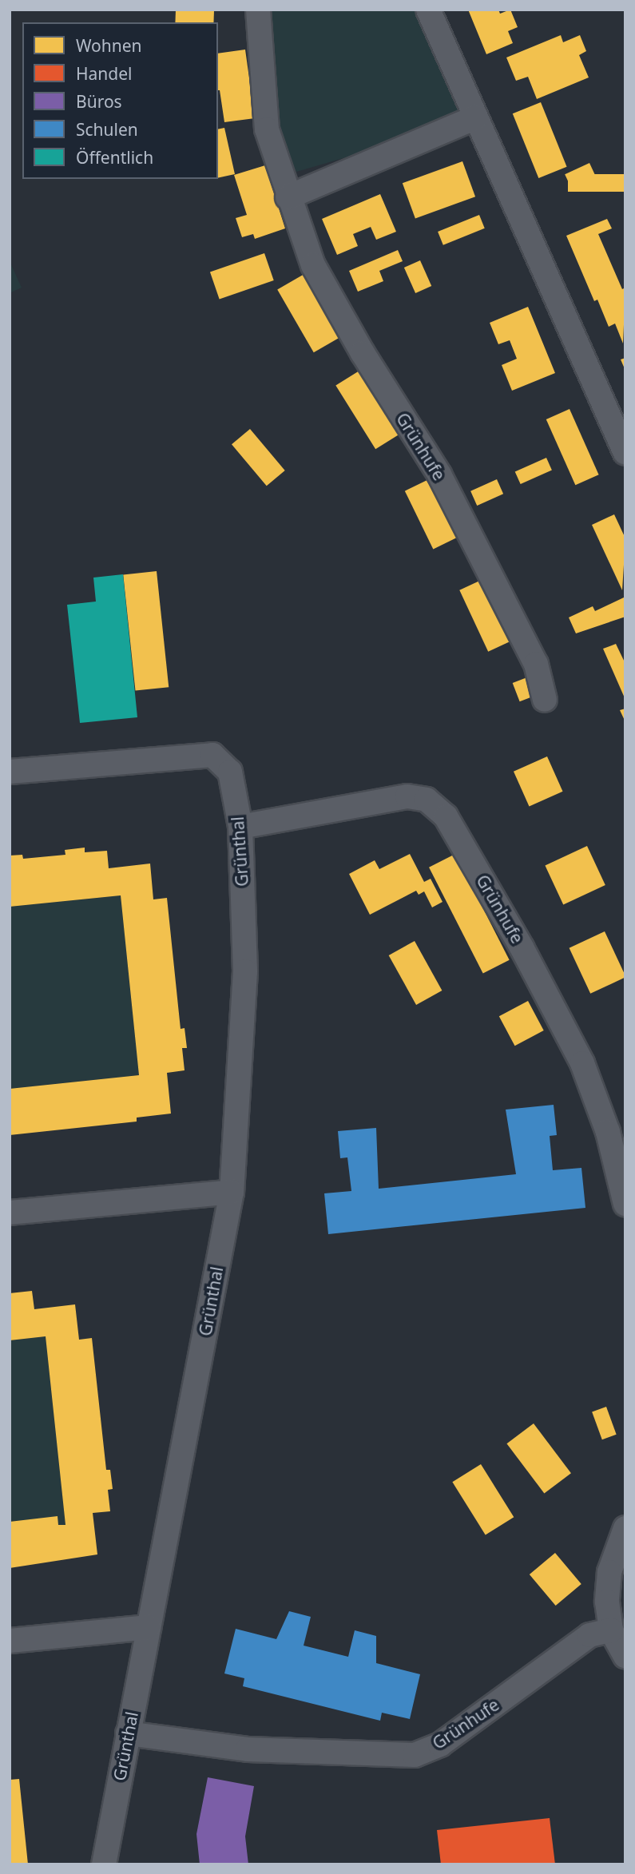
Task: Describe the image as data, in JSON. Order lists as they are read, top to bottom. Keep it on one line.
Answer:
{"streets":{"street":["Grünhufe","Grünthal"]},"crossings":[["Grünhufe","Grünthal"]],"legend":["Wohnen","Handel","Büros","Schulen","Öffentlich"]}
